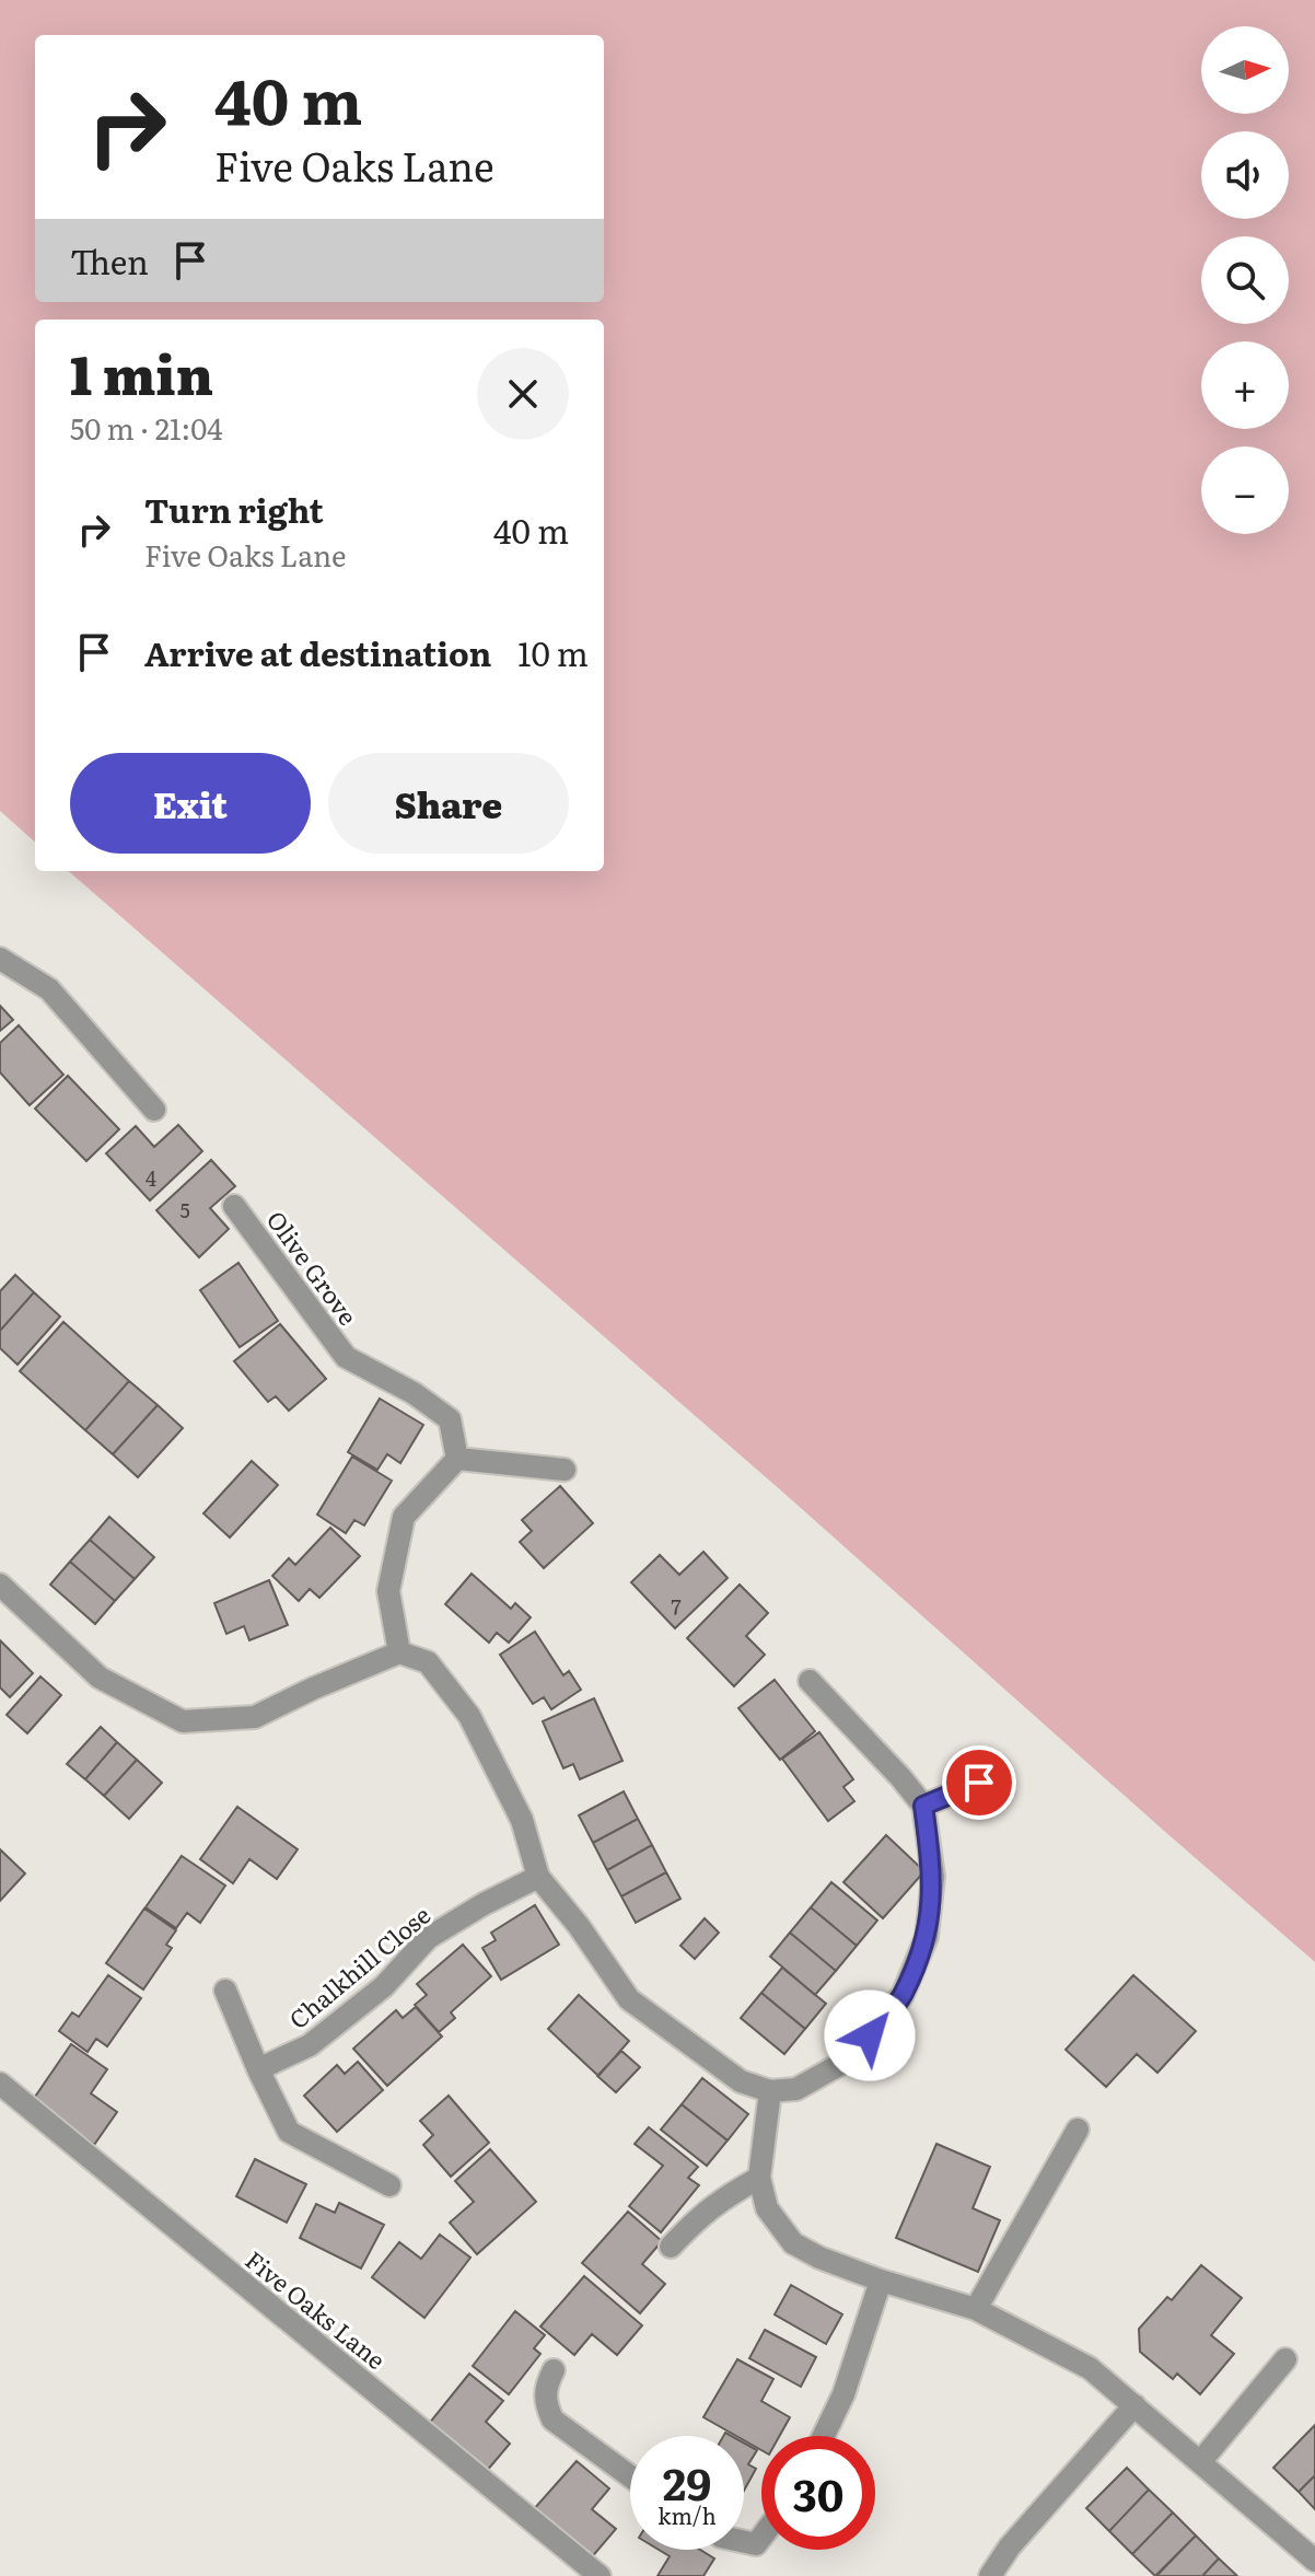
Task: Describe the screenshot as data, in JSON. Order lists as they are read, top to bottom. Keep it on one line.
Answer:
{"streets":{"street":["Olive Grove","Chalkhill Close","Five Oaks Lane"]},"house_numbers":["4","5","7"],"north":"right","page":{"map_buttons":["+","−"],"turn":["40 m","Five Oaks Lane"],"then":"Then","heading":["1 min","50 m · 21:04"],"list":[{"name":"Turn right","note":"Five Oaks Lane","value":"40 m"},{"name":"Arrive at destination","value":"10 m"}],"buttons":["Exit","Share"],"speed":"29 km/h","limit":"30"}}
